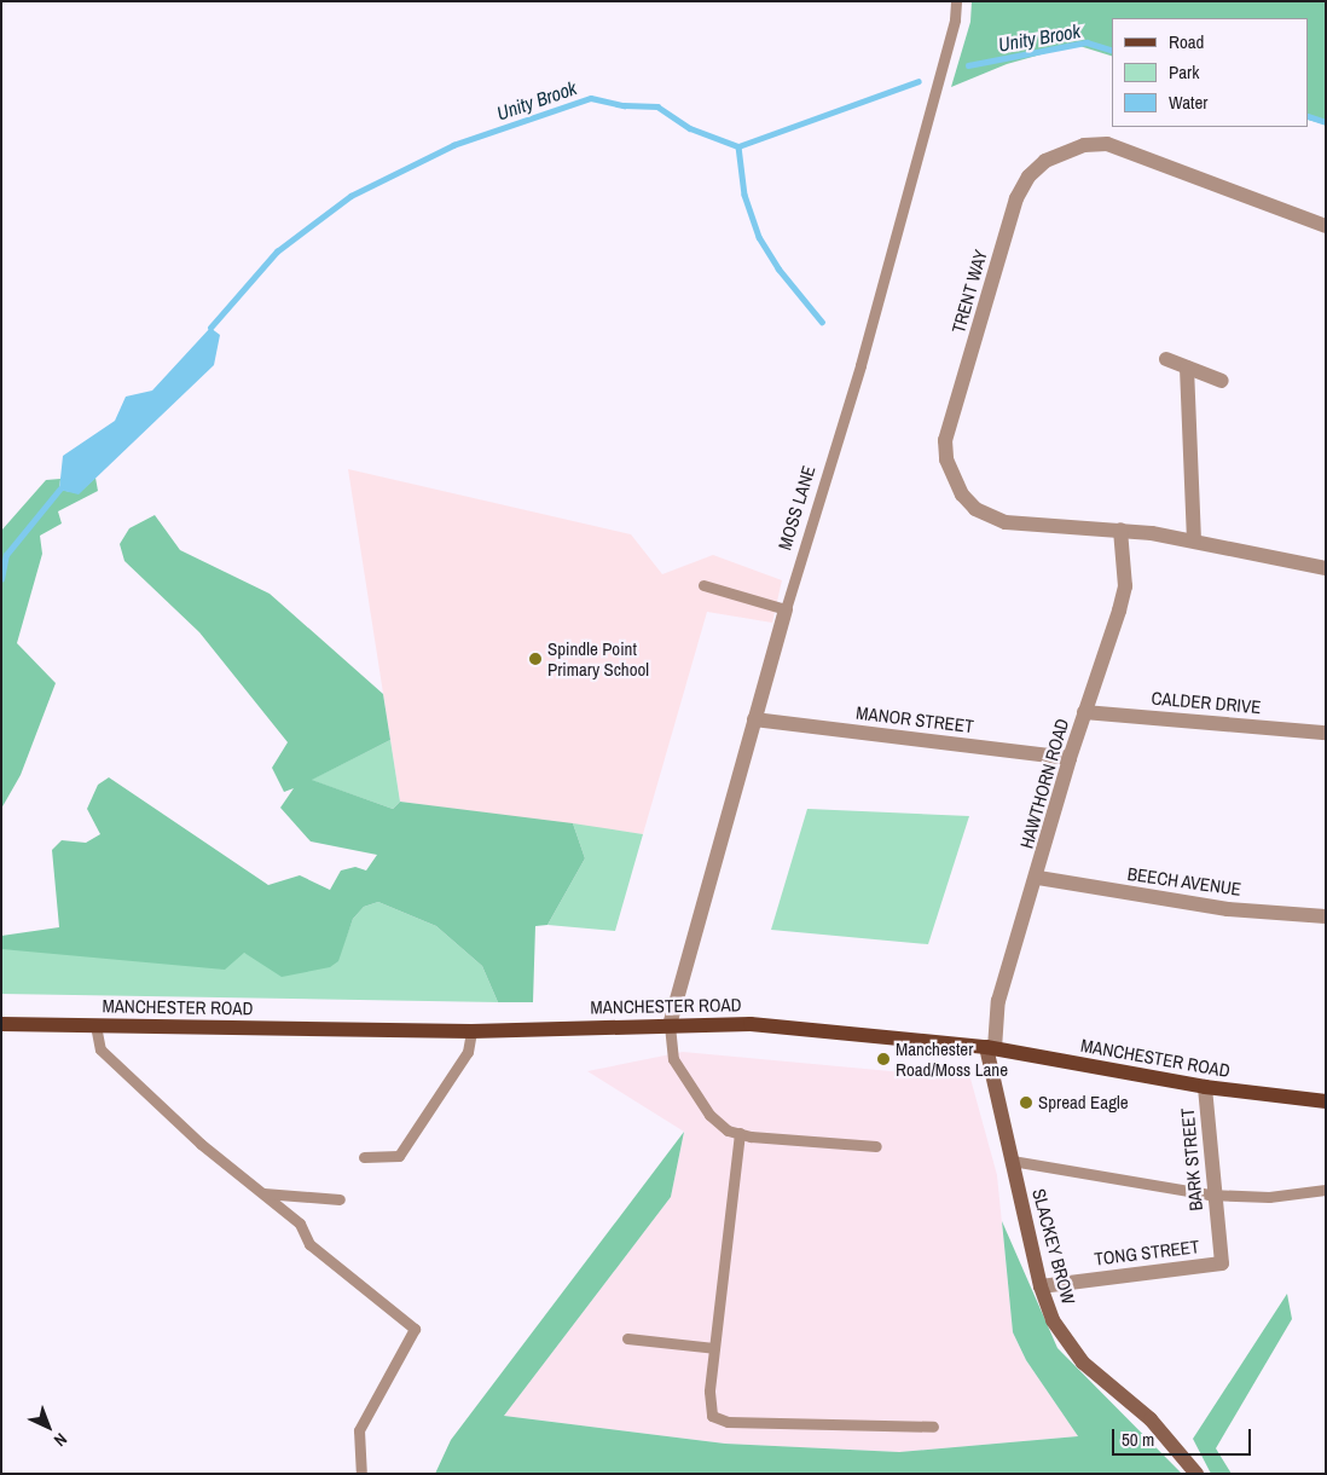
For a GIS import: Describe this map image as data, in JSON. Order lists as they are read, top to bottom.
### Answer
{
  "streets": {
    "main road": ["MANCHESTER ROAD"],
    "street": [
      "TRENT WAY",
      "MOSS LANE",
      "CALDER DRIVE",
      "MANOR STREET",
      "HAWTHORN ROAD",
      "BEECH AVENUE",
      "BARK STREET",
      "SLACKEY BROW",
      "TONG STREET"
    ]
  },
  "crossings": [
    ["TRENT WAY", "HAWTHORN ROAD"],
    ["MOSS LANE", "MANOR STREET"],
    ["MOSS LANE", "MANCHESTER ROAD"],
    ["CALDER DRIVE", "HAWTHORN ROAD"],
    ["MANOR STREET", "HAWTHORN ROAD"],
    ["HAWTHORN ROAD", "BEECH AVENUE"],
    ["HAWTHORN ROAD", "MANCHESTER ROAD"],
    ["HAWTHORN ROAD", "SLACKEY BROW"],
    ["MANCHESTER ROAD", "BARK STREET"],
    ["MANCHESTER ROAD", "SLACKEY BROW"],
    ["BARK STREET", "TONG STREET"],
    ["SLACKEY BROW", "TONG STREET"]
  ],
  "water": ["Unity Brook"],
  "places": ["Spindle Point Primary School", "Manchester Road/Moss Lane", "Spread Eagle"],
  "legend": ["Road", "Park", "Water"],
  "scale_bar": "50 m",
  "north": "bottom right"
}
